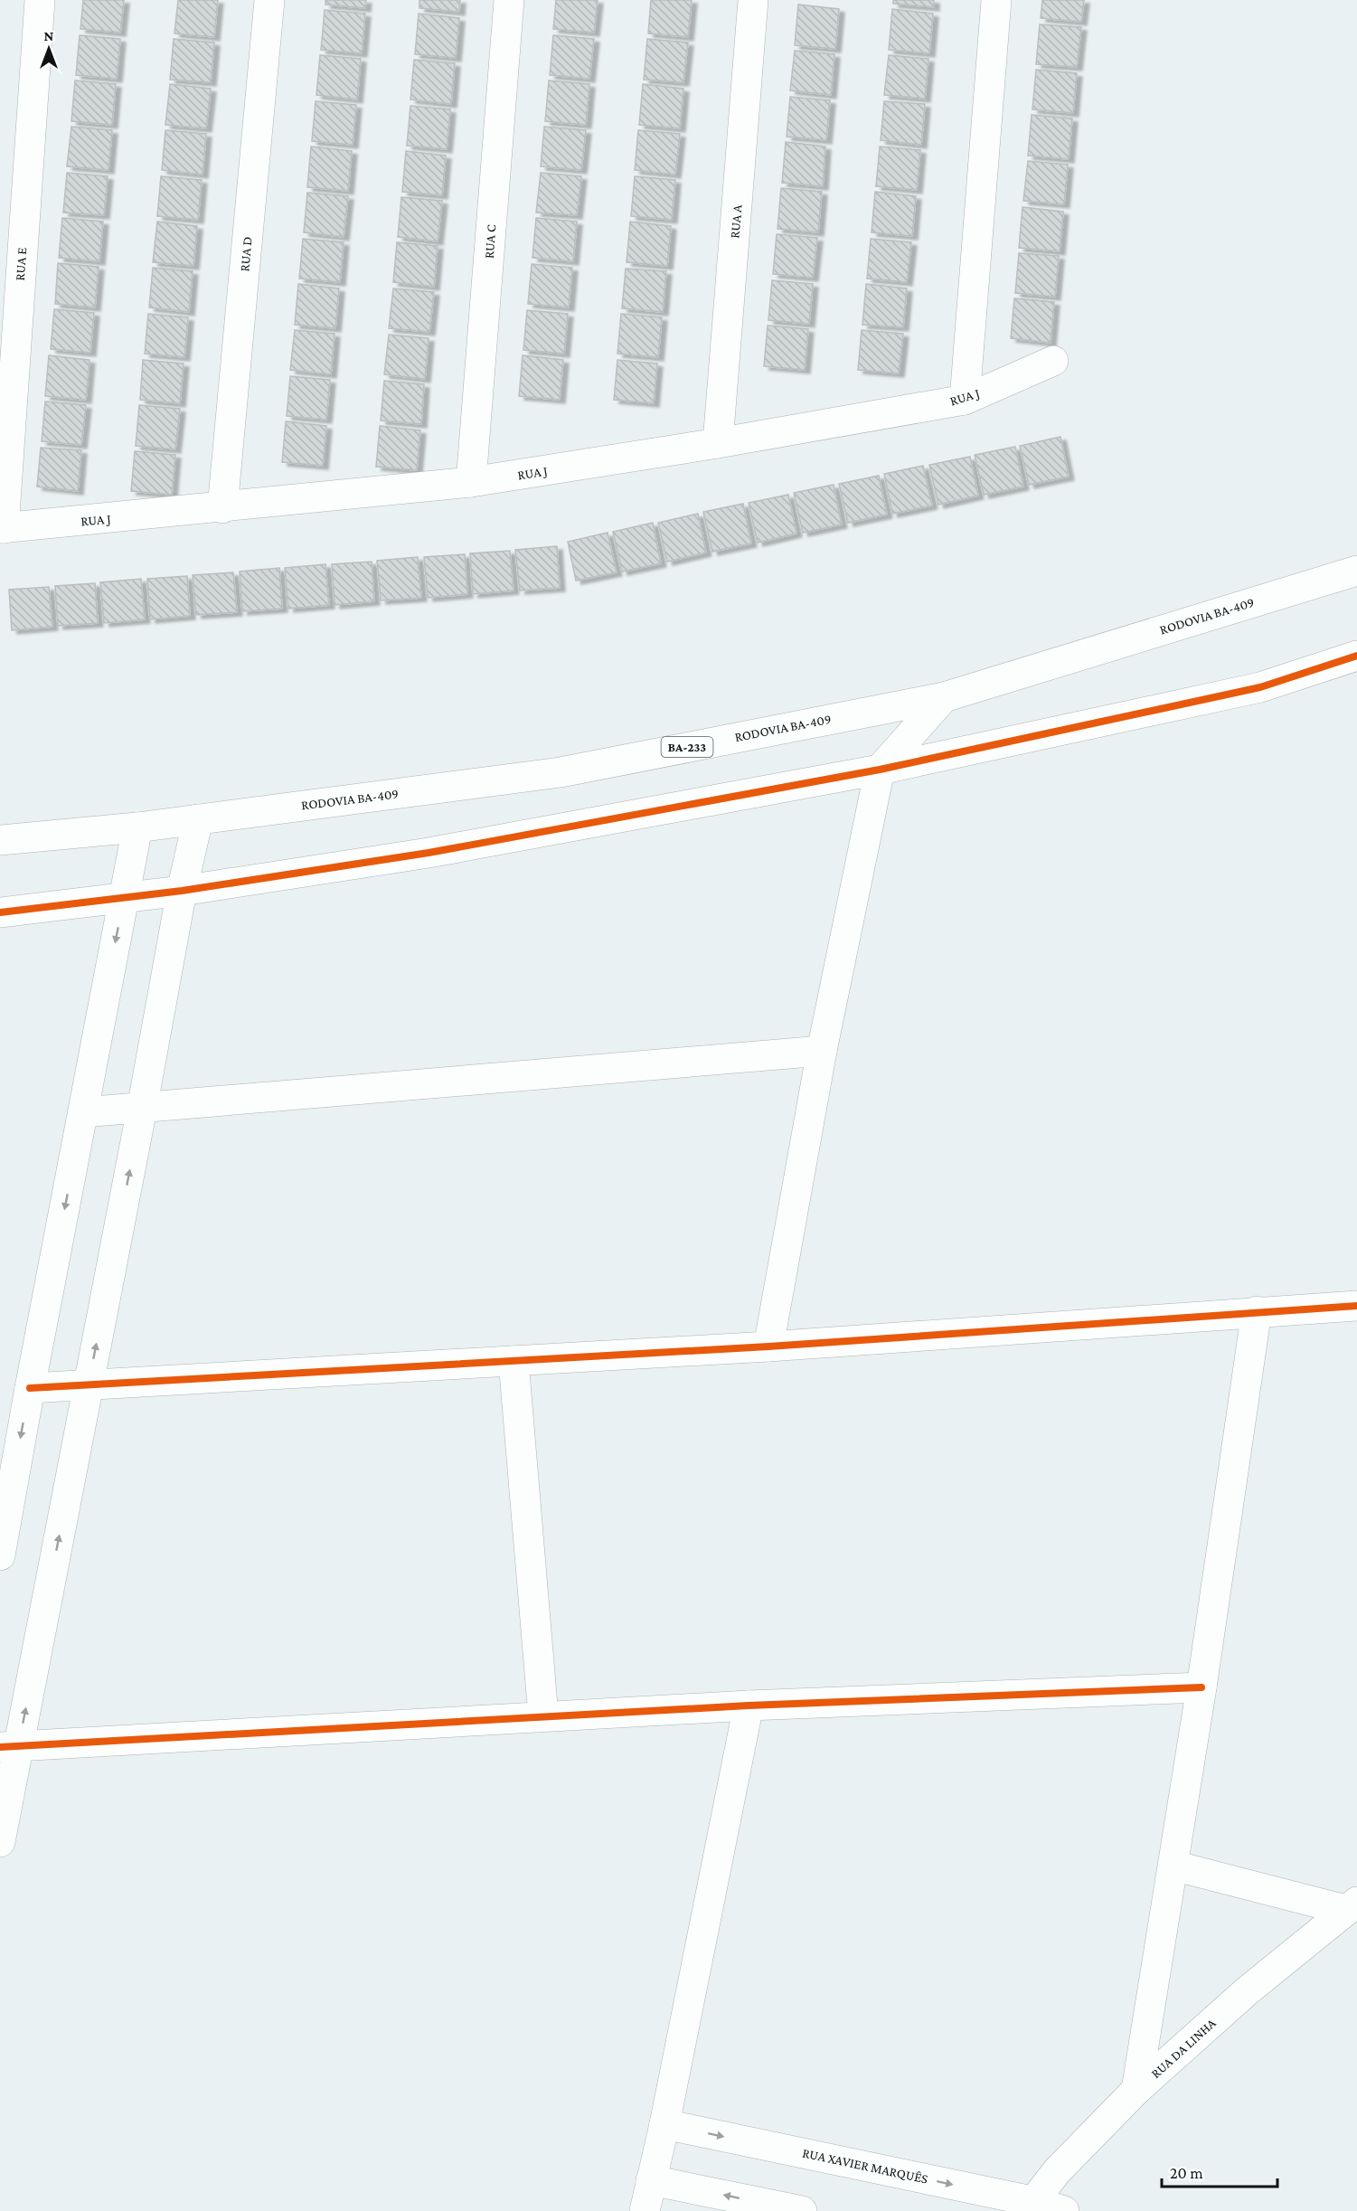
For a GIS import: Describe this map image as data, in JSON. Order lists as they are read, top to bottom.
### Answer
{
  "streets": {
    "street": [
      "RUA A",
      "RUA C",
      "RUA D",
      "RUA E",
      "RUA J",
      "RODOVIA BA-409",
      "BA-233",
      "RUA DA LINHA",
      "RUA XAVIER MARQUÊS"
    ]
  },
  "crossings": [
    ["RUA A", "RUA J"],
    ["RUA C", "RUA J"],
    ["RUA D", "RUA J"],
    ["RUA E", "RUA J"],
    ["RUA DA LINHA", "RUA XAVIER MARQUÊS"]
  ],
  "scale_bar": "20 m",
  "north": "top"
}
